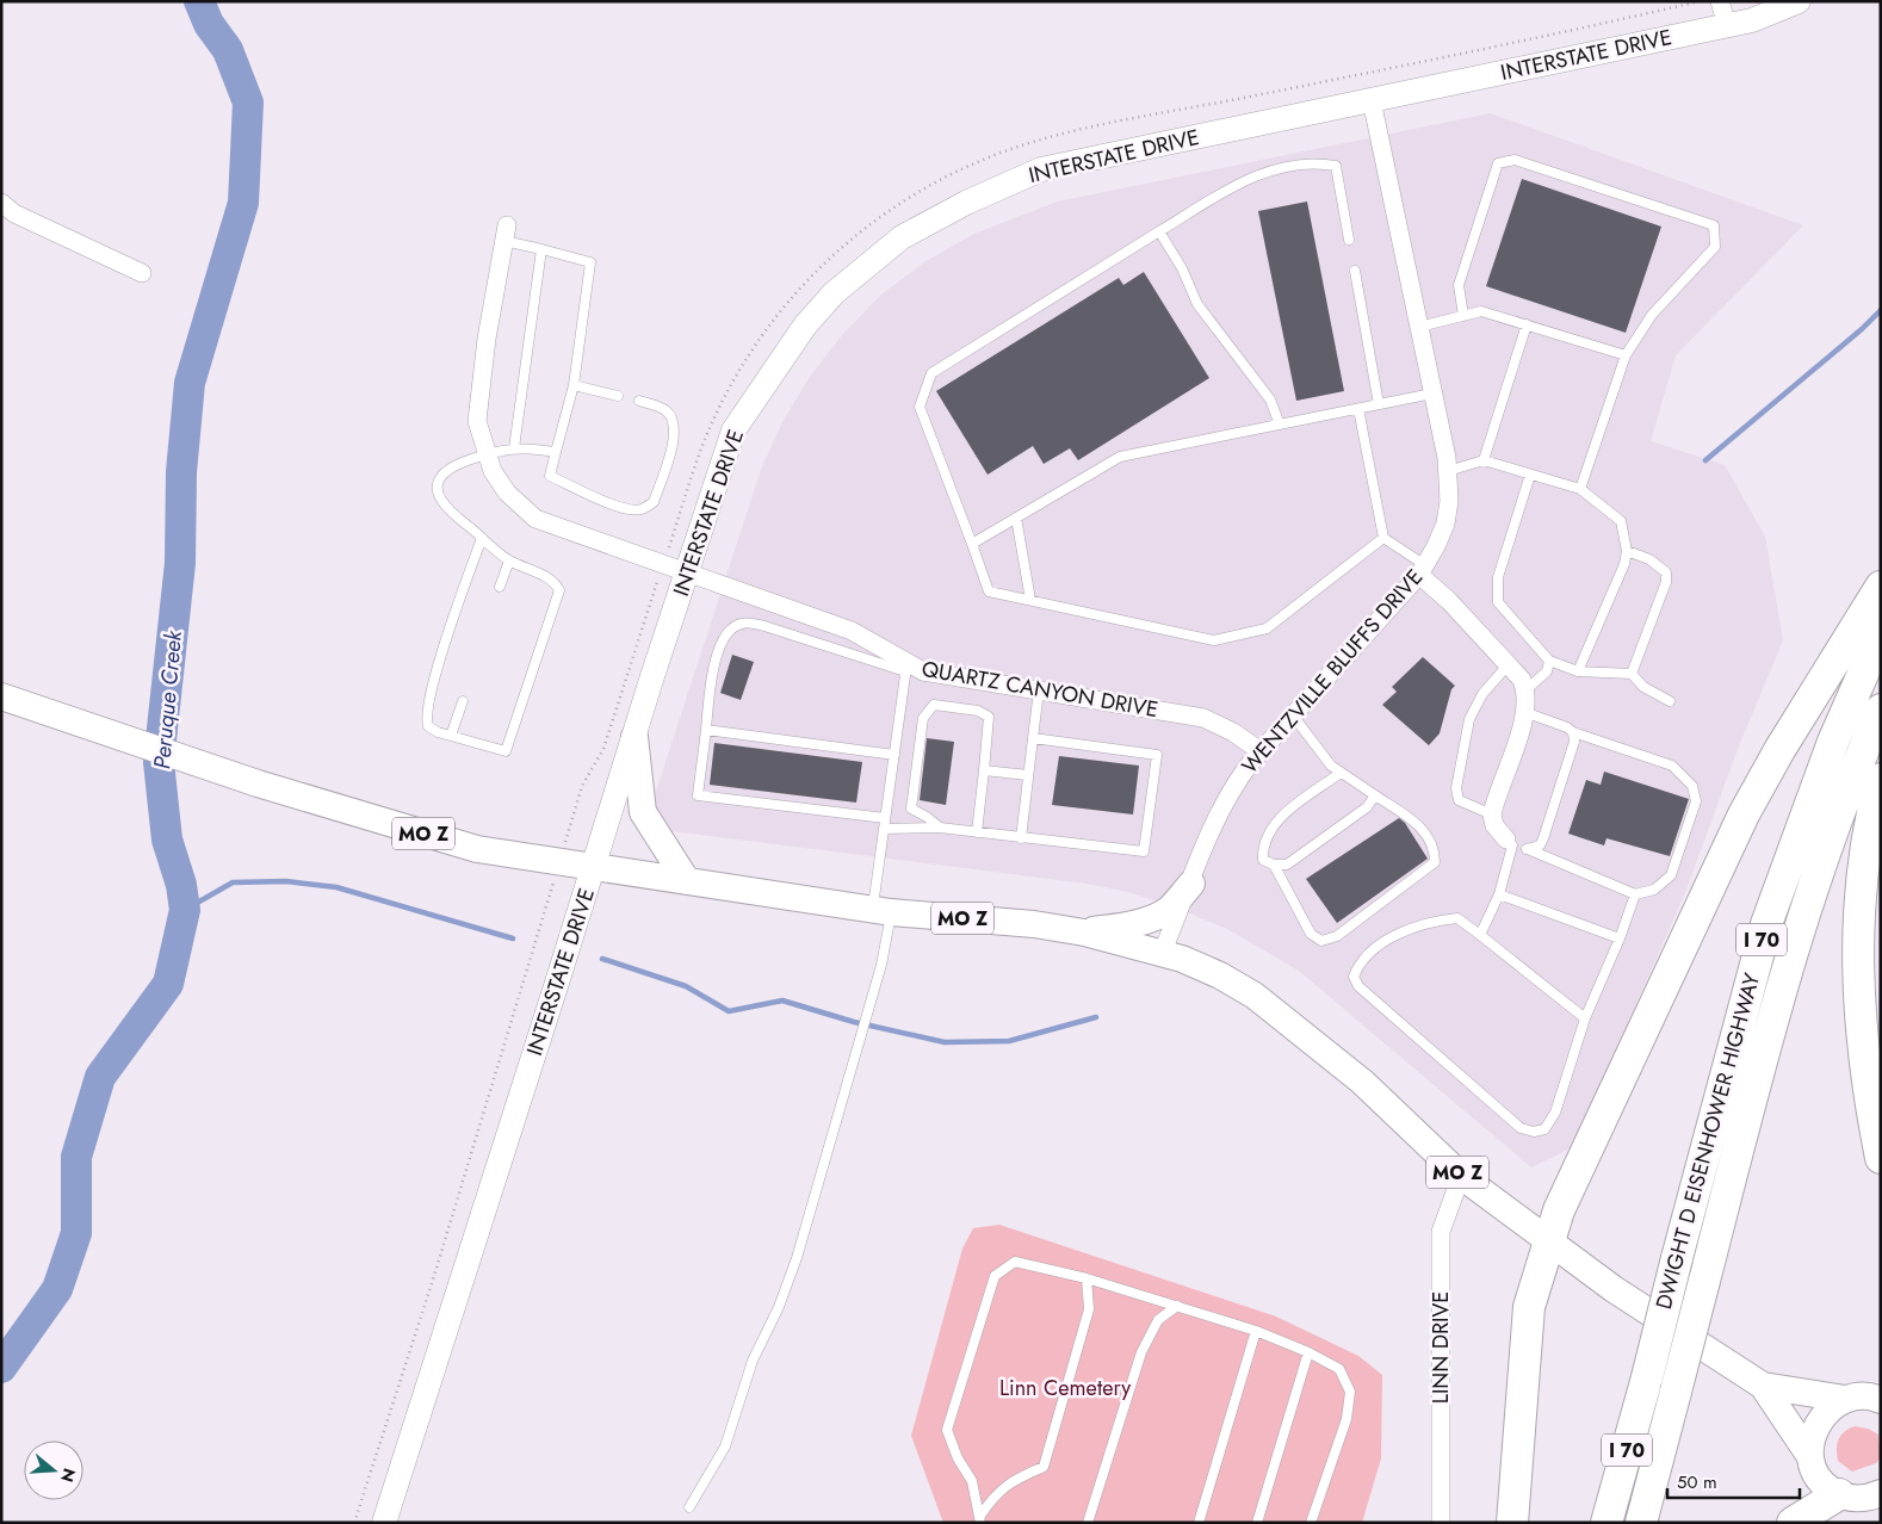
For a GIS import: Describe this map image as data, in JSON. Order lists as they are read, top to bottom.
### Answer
{
  "streets": {
    "highway": ["I 70", "DWIGHT D EISENHOWER HIGHWAY"],
    "main road": ["INTERSTATE DRIVE", "MO Z"],
    "street": ["WENTZVILLE BLUFFS DRIVE", "QUARTZ CANYON DRIVE", "LINN DRIVE"]
  },
  "crossings": [
    ["INTERSTATE DRIVE", "WENTZVILLE BLUFFS DRIVE"],
    ["INTERSTATE DRIVE", "QUARTZ CANYON DRIVE"],
    ["INTERSTATE DRIVE", "MO Z"],
    ["WENTZVILLE BLUFFS DRIVE", "QUARTZ CANYON DRIVE"],
    ["WENTZVILLE BLUFFS DRIVE", "MO Z"],
    ["MO Z", "LINN DRIVE"]
  ],
  "water": ["Peruque Creek"],
  "parks": ["Linn Cemetery"],
  "scale_bar": "50 m",
  "north": "right"
}
